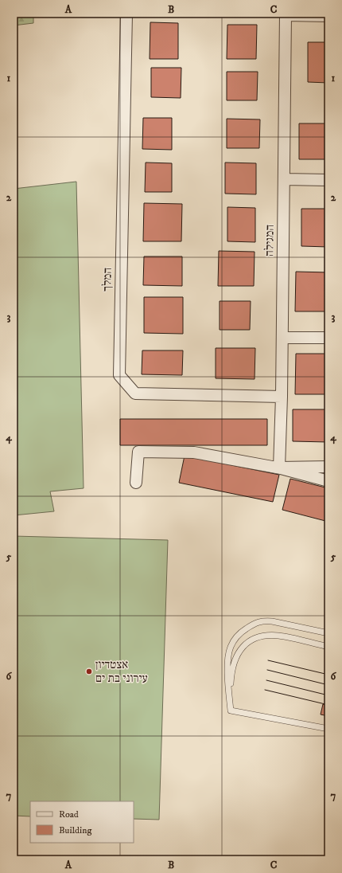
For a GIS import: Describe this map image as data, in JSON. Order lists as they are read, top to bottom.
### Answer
{
  "streets": {
    "street": ["המגילה", "המלך"]
  },
  "crossings": [
    ["המגילה", "המלך"]
  ],
  "places": ["אצטדיון עירוני בת ים"],
  "legend": ["Road", "Building"],
  "grid": {
    "columns": ["A", "B", "C"],
    "rows": [
      "1",
      "2",
      "3",
      "4",
      "5",
      "6",
      "7"
    ]
  }
}
